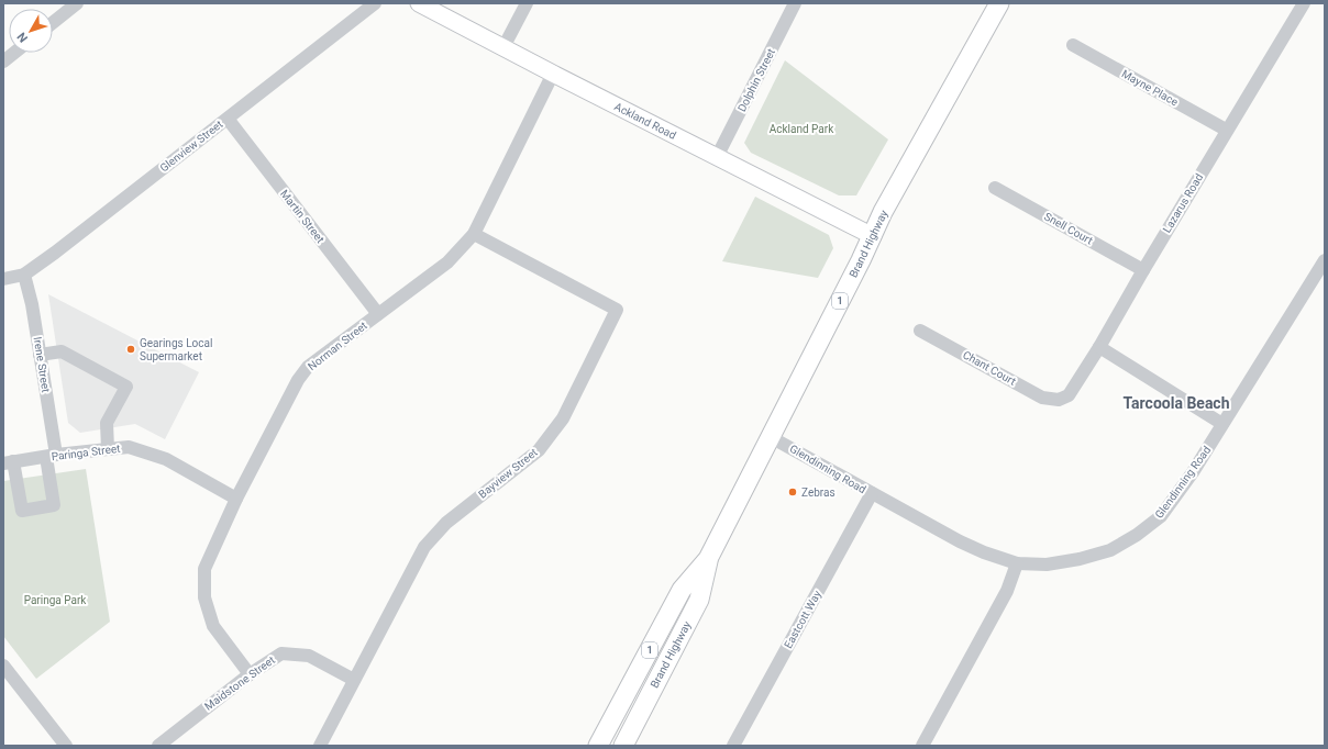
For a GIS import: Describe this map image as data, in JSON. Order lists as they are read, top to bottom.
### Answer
{
  "streets": {
    "highway": ["Brand Highway", "1"],
    "main road": ["Ackland Road"],
    "street": [
      "Dolphin Street",
      "Mayne Place",
      "Glenview Street",
      "Lazarus Road",
      "Martin Street",
      "Snell Court",
      "Norman Street",
      "Irene Street",
      "Chant Court",
      "Paringa Street",
      "Glendinning Road",
      "Bayview Street",
      "Eastcott Way",
      "Maidstone Street"
    ]
  },
  "crossings": [
    ["Dolphin Street", "Ackland Road"],
    ["Mayne Place", "Lazarus Road"],
    ["Ackland Road", "Brand Highway"],
    ["Ackland Road", "Norman Street"],
    ["Glenview Street", "Martin Street"],
    ["Glenview Street", "Irene Street"],
    ["Lazarus Road", "Snell Court"],
    ["Lazarus Road", "Chant Court"],
    ["Martin Street", "Norman Street"],
    ["Brand Highway", "Glendinning Road"],
    ["Norman Street", "Paringa Street"],
    ["Norman Street", "Bayview Street"],
    ["Norman Street", "Maidstone Street"],
    ["Irene Street", "Paringa Street"],
    ["Glendinning Road", "Eastcott Way"],
    ["Bayview Street", "Maidstone Street"]
  ],
  "districts": ["Tarcoola Beach"],
  "parks": ["Ackland Park", "Paringa Park"],
  "places": ["Gearings Local Supermarket", "Zebras"],
  "north": "bottom left"
}
